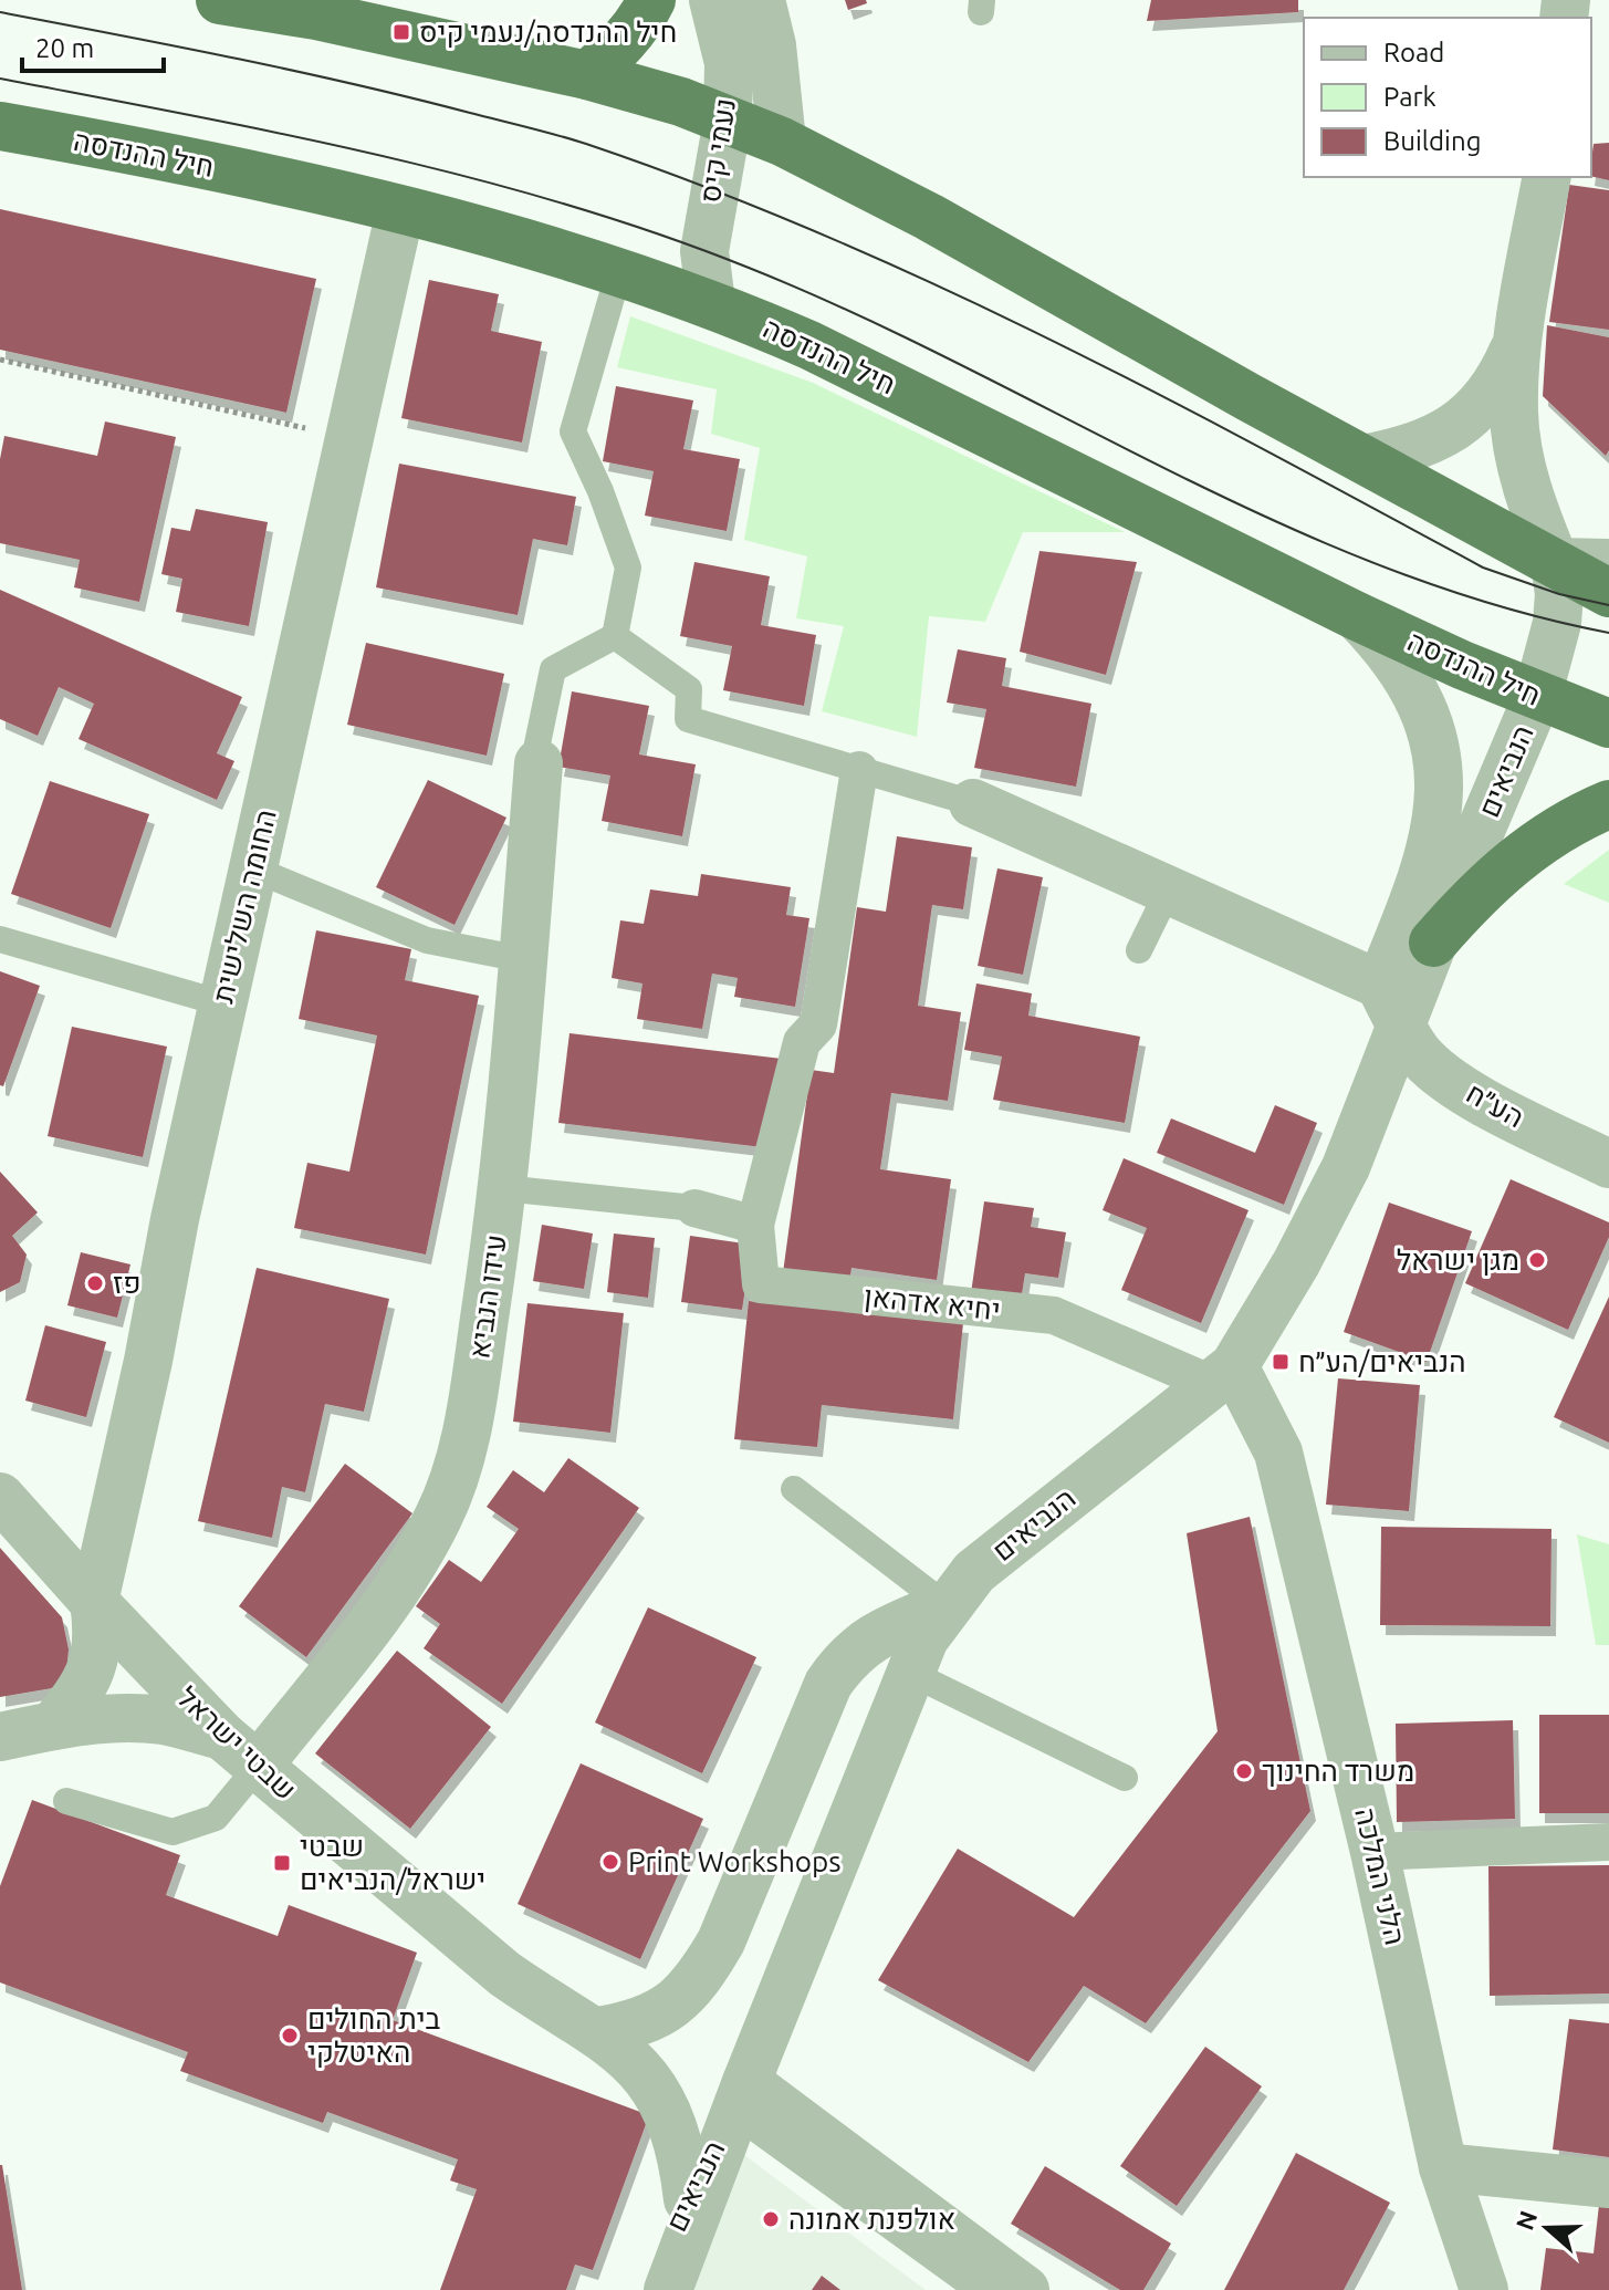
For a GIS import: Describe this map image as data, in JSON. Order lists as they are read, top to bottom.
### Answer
{
  "streets": {
    "highway": ["חיל ההנדסה"],
    "street": [
      "נעמי קיס",
      "הנביאים",
      "החומה השלישית",
      "הע״ח",
      "עידו הנביא",
      "יחיא אדהאן",
      "שבטי ישראל",
      "הלני המלכה"
    ]
  },
  "crossings": [
    ["נעמי קיס", "חיל ההנדסה"],
    ["חיל ההנדסה", "הנביאים"],
    ["חיל ההנדסה", "החומה השלישית"],
    ["הנביאים", "הע״ח"],
    ["הנביאים", "יחיא אדהאן"],
    ["הנביאים", "שבטי ישראל"],
    ["הנביאים", "הלני המלכה"],
    ["החומה השלישית", "שבטי ישראל"],
    ["עידו הנביא", "שבטי ישראל"],
    ["יחיא אדהאן", "הלני המלכה"]
  ],
  "places": {
    "transit": ["חיל ההנדסה/נעמי קיס", "הנביאים/הע״ח", "שבטי ישראל/הנביאים"],
    "other": [
      "מגן ישראל",
      "פז",
      "משרד החינוך",
      "Print Workshops",
      "בית החולים האיטלקי",
      "אולפנת אמונה"
    ]
  },
  "legend": ["Road", "Park", "Building"],
  "scale_bar": "20 m",
  "north": "left"
}
